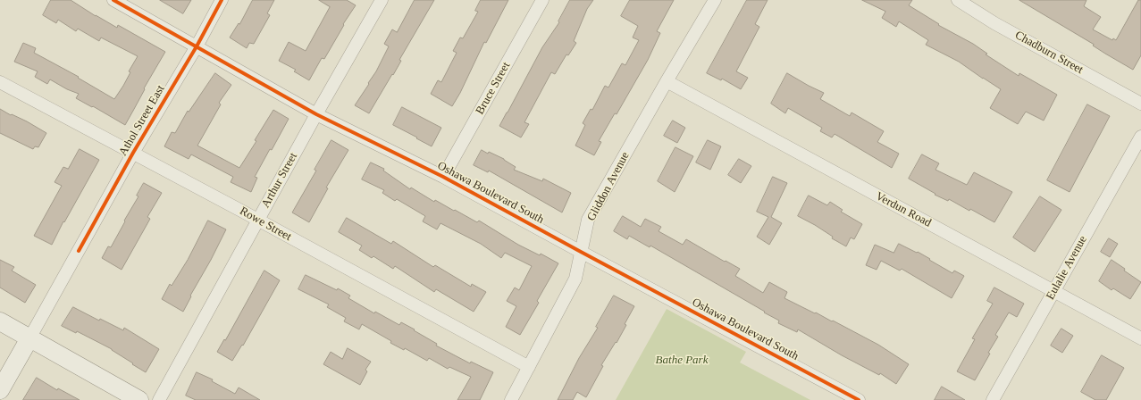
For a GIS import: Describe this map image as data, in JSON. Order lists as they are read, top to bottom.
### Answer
{
  "streets": {
    "main road": ["Athol Street East"],
    "street": [
      "Chadburn Street",
      "Bruce Street",
      "Arthur Street",
      "Gliddon Avenue",
      "Oshawa Boulevard South",
      "Verdun Road",
      "Rowe Street",
      "Eulalie Avenue"
    ]
  },
  "crossings": [
    ["Bruce Street", "Oshawa Boulevard South"],
    ["Athol Street East", "Oshawa Boulevard South"],
    ["Athol Street East", "Rowe Street"],
    ["Arthur Street", "Oshawa Boulevard South"],
    ["Arthur Street", "Rowe Street"],
    ["Gliddon Avenue", "Oshawa Boulevard South"],
    ["Gliddon Avenue", "Verdun Road"],
    ["Gliddon Avenue", "Rowe Street"],
    ["Verdun Road", "Eulalie Avenue"]
  ],
  "parks": ["Bathe Park"]
}
